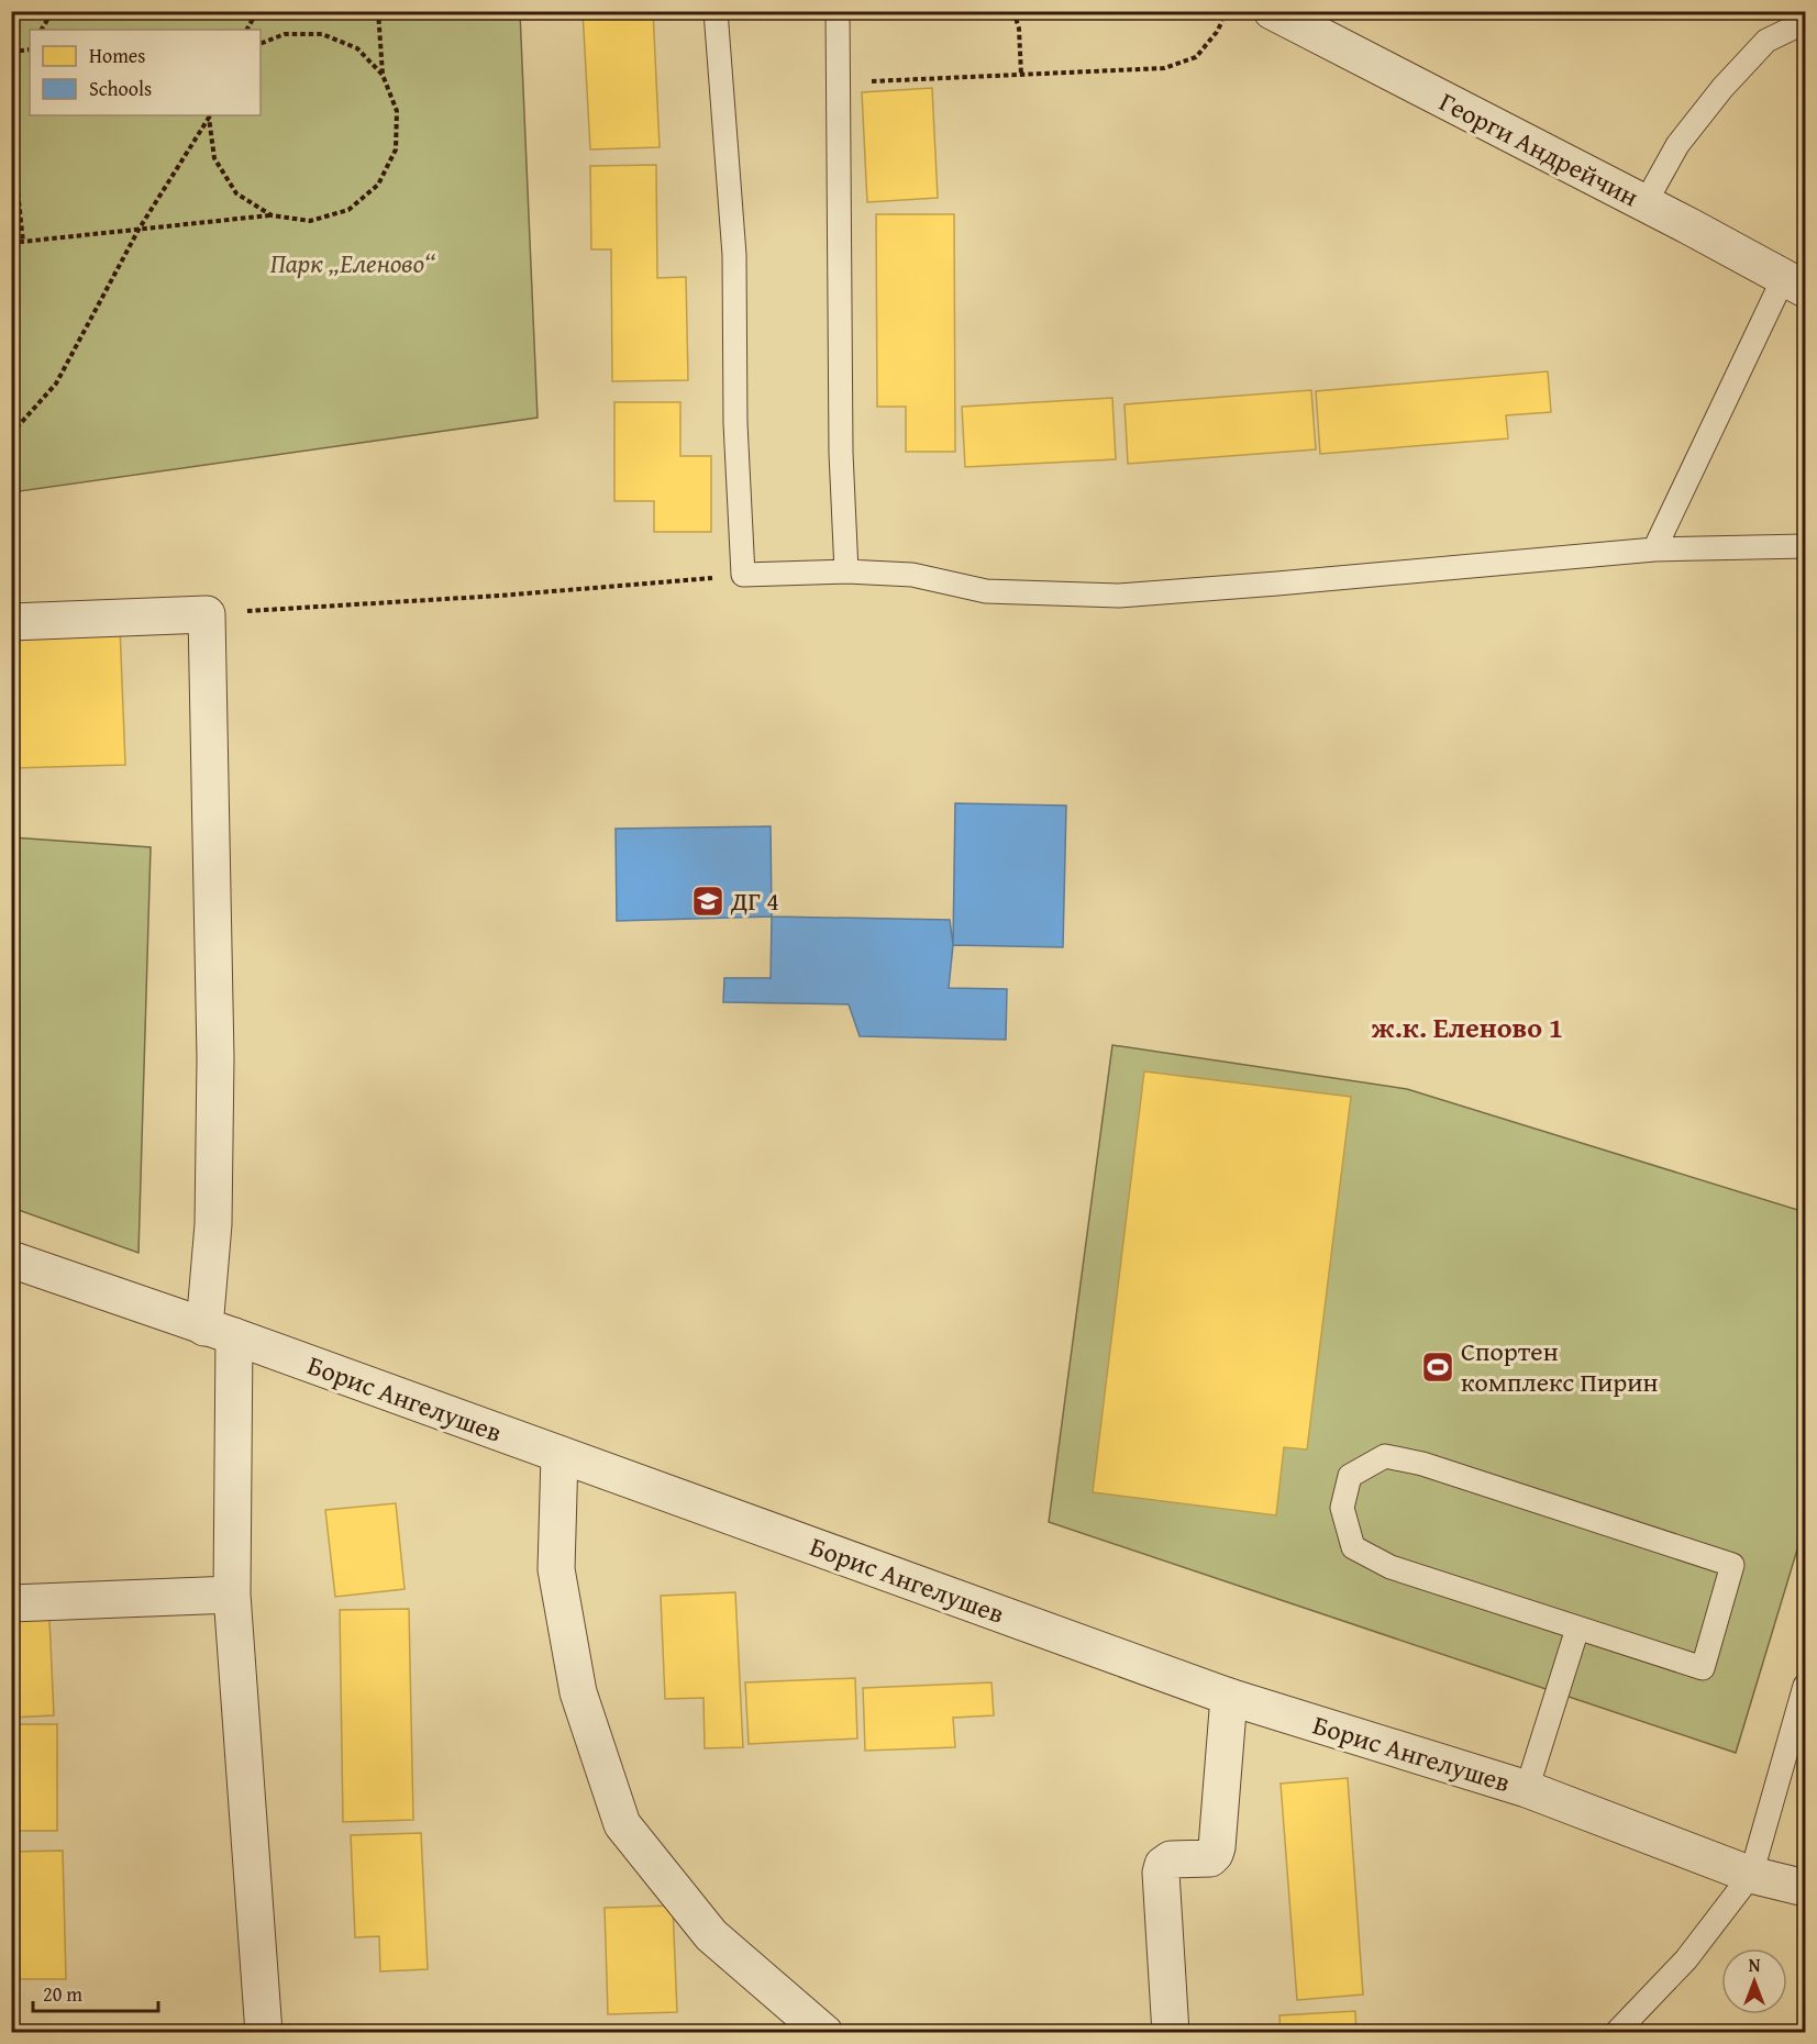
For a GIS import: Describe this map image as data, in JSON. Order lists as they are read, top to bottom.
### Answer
{
  "streets": {
    "street": ["Георги Андрейчин", "Борис Ангелушев"]
  },
  "districts": ["ж.к. Еленово 1"],
  "parks": ["Парк „Еленово“"],
  "places": {
    "school or university": ["ДГ 4"],
    "sports": ["Спортен комплекс Пирин"]
  },
  "legend": ["Homes", "Schools"],
  "scale_bar": "20 m",
  "north": "top"
}
